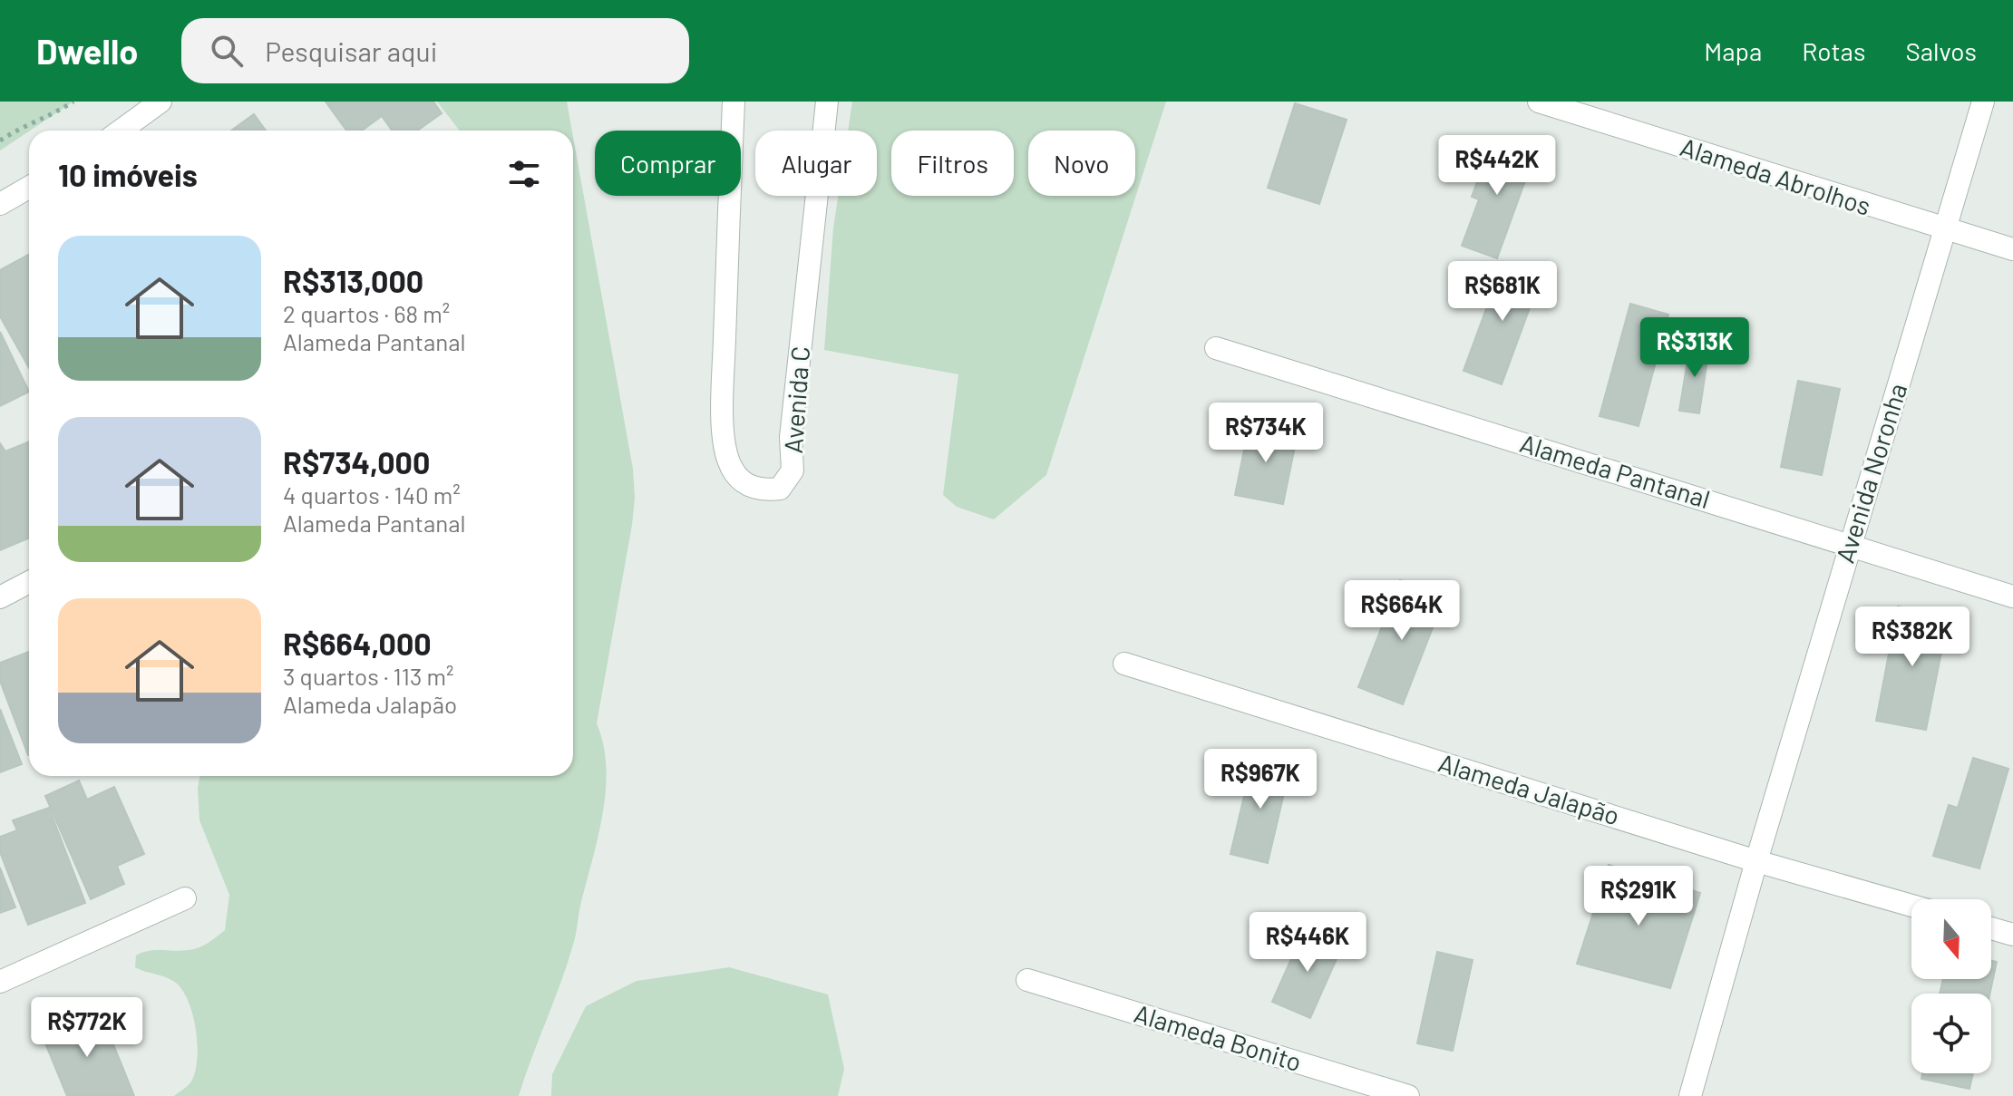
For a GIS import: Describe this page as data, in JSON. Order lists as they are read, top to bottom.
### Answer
{
  "streets": {
    "street": [
      "Alameda Abrolhos",
      "Avenida C",
      "Alameda Pantanal",
      "Avenida Noronha",
      "Alameda Jalapão",
      "Alameda Bonito"
    ]
  },
  "crossings": [
    ["Alameda Abrolhos", "Avenida Noronha"],
    ["Alameda Pantanal", "Avenida Noronha"],
    ["Avenida Noronha", "Alameda Jalapão"]
  ],
  "north": "bottom",
  "page": {
    "header": "Dwello",
    "search": "Pesquisar aqui",
    "nav": ["Mapa", "Rotas", "Salvos"],
    "chip": [
      "Comprar",
      "Alugar",
      "Filtros",
      "Novo"
    ],
    "heading": "10 imóveis",
    "price": [
      "R$442K",
      "R$681K",
      "R$313K",
      "R$734K",
      "R$664K",
      "R$382K",
      "R$967K",
      "R$291K",
      "R$446K",
      "R$772K"
    ],
    "list": [
      {
        "name": "R$313,000",
        "note": "2 quartos · 68 m² · Alameda Pantanal"
      },
      {
        "name": "R$734,000",
        "note": "4 quartos · 140 m² · Alameda Pantanal"
      },
      {
        "name": "R$664,000",
        "note": "3 quartos · 113 m² · Alameda Jalapão"
      }
    ]
  }
}
